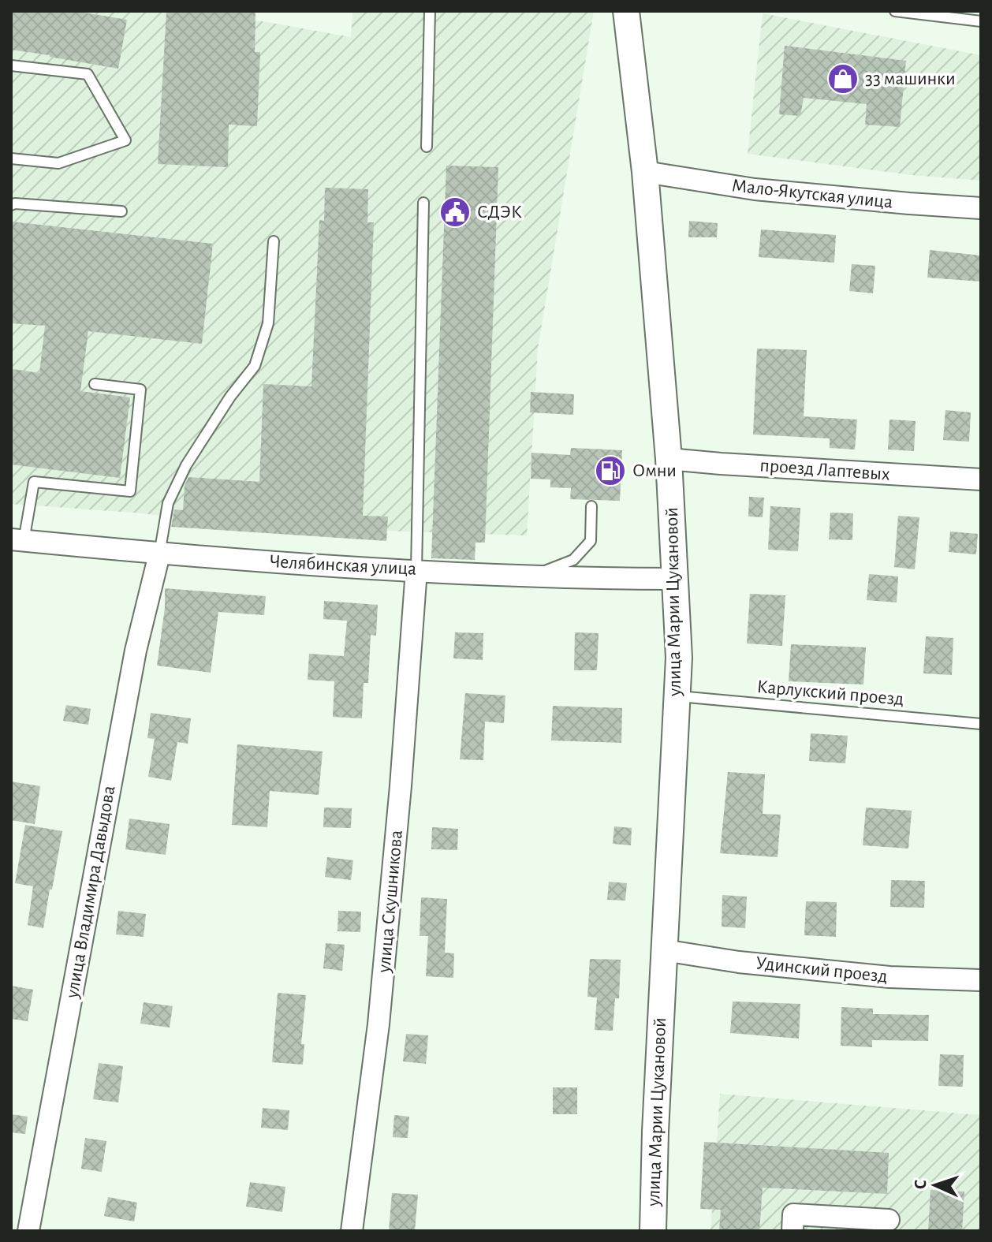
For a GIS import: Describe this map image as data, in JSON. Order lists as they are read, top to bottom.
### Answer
{
  "streets": {
    "street": [
      "Мало-Якутская улица",
      "проезд Лаптевых",
      "Челябинская улица",
      "улица Марии Цукановой",
      "улица Владимира Давыдова",
      "улица Скушникова",
      "Удинский проезд"
    ],
    "lane": ["Карлукский проезд"]
  },
  "crossings": [
    ["Мало-Якутская улица", "улица Марии Цукановой"],
    ["проезд Лаптевых", "улица Марии Цукановой"],
    ["Челябинская улица", "улица Марии Цукановой"],
    ["Челябинская улица", "улица Владимира Давыдова"],
    ["Челябинская улица", "улица Скушникова"],
    ["улица Марии Цукановой", "Карлукский проезд"],
    ["улица Марии Цукановой", "Удинский проезд"]
  ],
  "places": {
    "shop": ["33 машинки"],
    "public building": ["СДЭК"],
    "fuel station": ["Омни"]
  },
  "north": "left"
}
